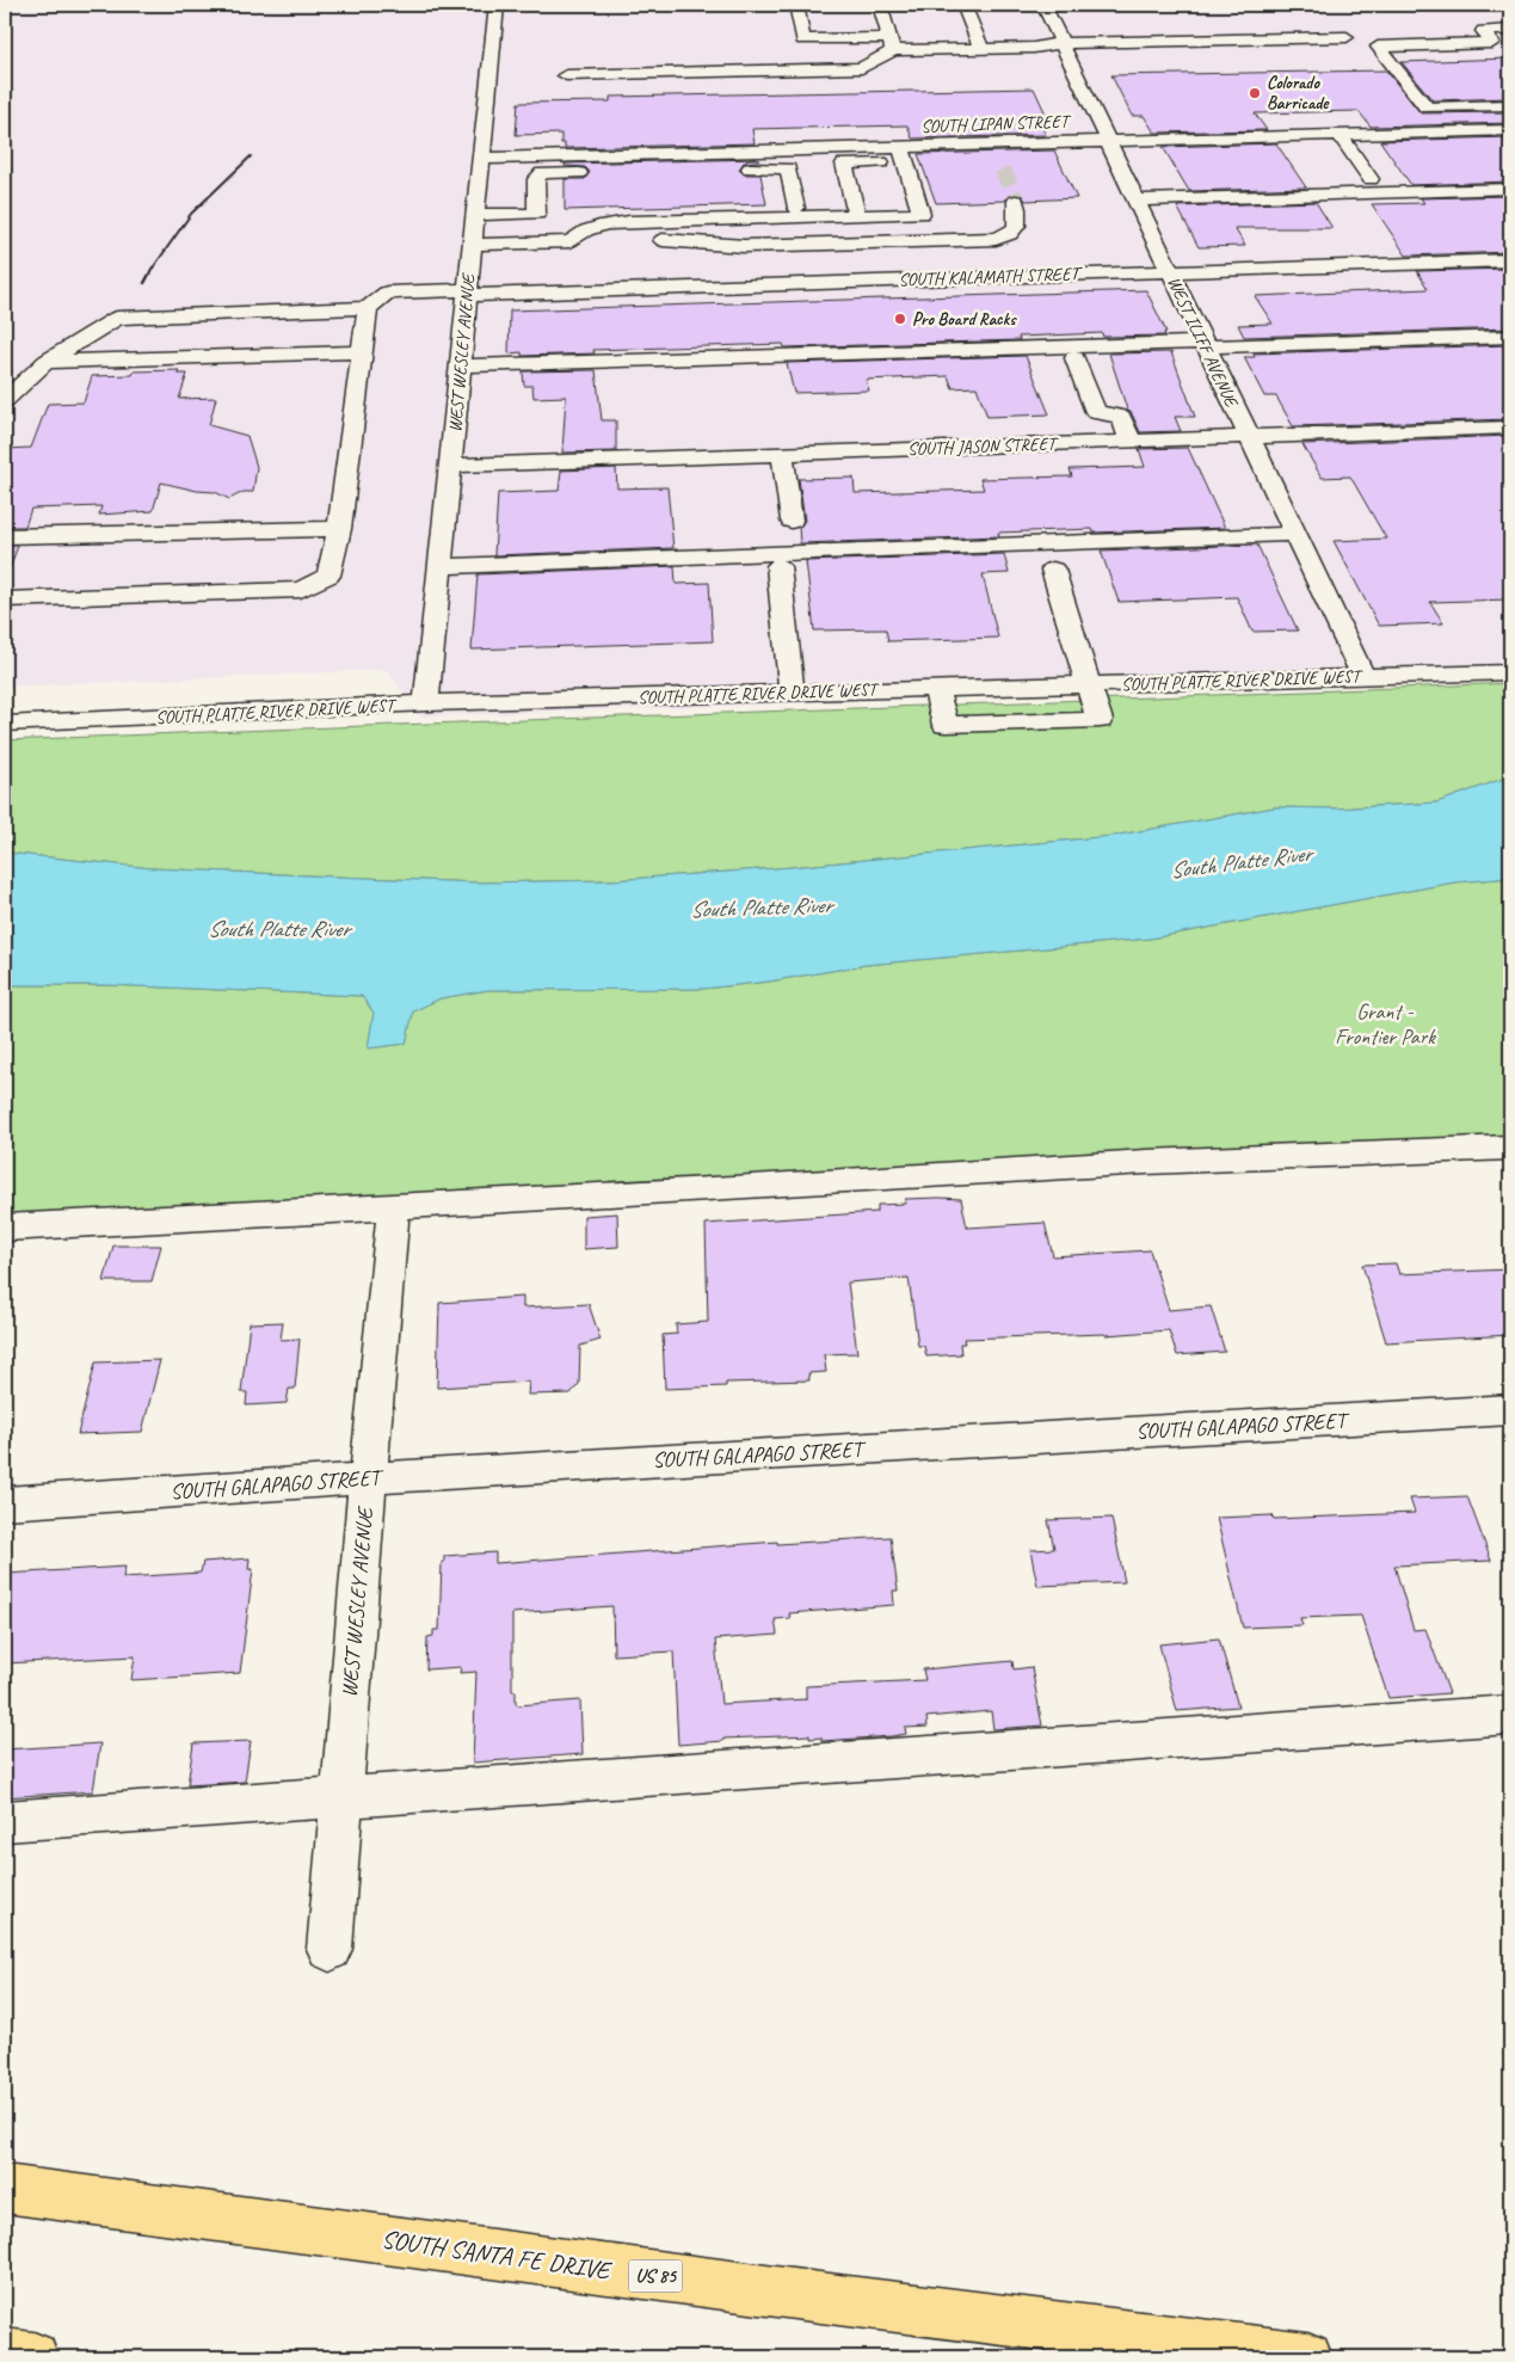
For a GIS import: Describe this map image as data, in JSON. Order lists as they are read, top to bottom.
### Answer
{
  "streets": {
    "highway": ["SOUTH SANTA FE DRIVE", "US 85"],
    "street": [
      "SOUTH LIPAN STREET",
      "SOUTH KALAMATH STREET",
      "WEST ILIFF AVENUE",
      "WEST WESLEY AVENUE",
      "SOUTH JASON STREET",
      "SOUTH PLATTE RIVER DRIVE WEST",
      "SOUTH GALAPAGO STREET"
    ]
  },
  "crossings": [
    ["SOUTH LIPAN STREET", "WEST ILIFF AVENUE"],
    ["SOUTH LIPAN STREET", "WEST WESLEY AVENUE"],
    ["SOUTH KALAMATH STREET", "WEST ILIFF AVENUE"],
    ["SOUTH KALAMATH STREET", "WEST WESLEY AVENUE"],
    ["WEST ILIFF AVENUE", "SOUTH JASON STREET"],
    ["WEST ILIFF AVENUE", "SOUTH PLATTE RIVER DRIVE WEST"],
    ["WEST WESLEY AVENUE", "SOUTH JASON STREET"],
    ["WEST WESLEY AVENUE", "SOUTH PLATTE RIVER DRIVE WEST"],
    ["WEST WESLEY AVENUE", "SOUTH GALAPAGO STREET"]
  ],
  "water": ["South Platte River"],
  "parks": ["Grant - Frontier Park"],
  "places": ["Colorado Barricade", "Pro Board Racks"]
}
